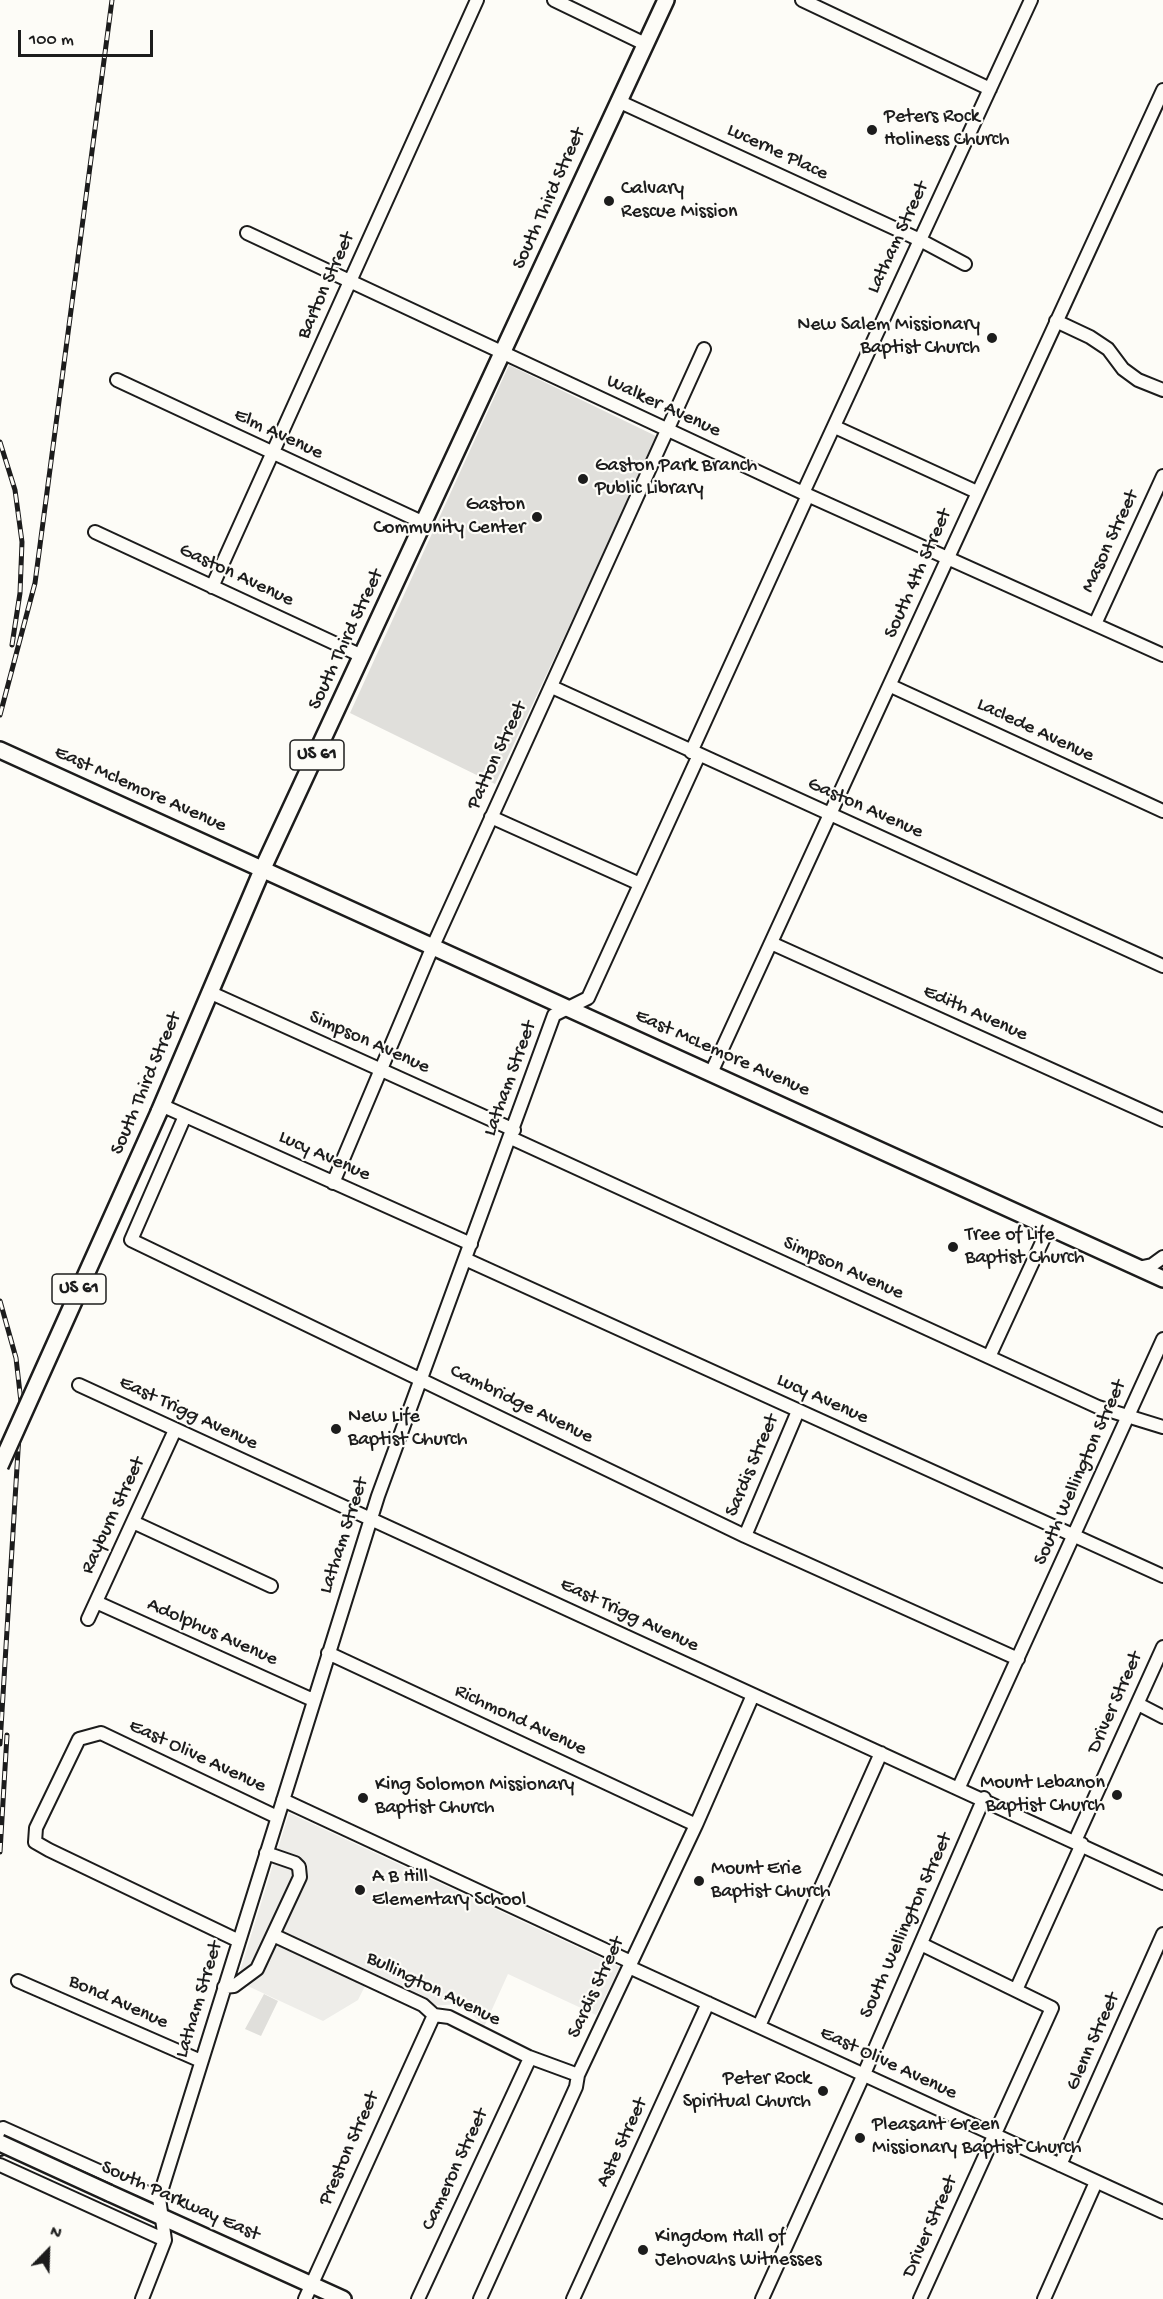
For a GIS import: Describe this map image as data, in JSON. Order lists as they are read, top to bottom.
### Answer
{
  "streets": {
    "main road": [
      "South Third Street",
      "US 61",
      "East Mclemore Avenue",
      "East McLemore Avenue",
      "South Parkway East"
    ],
    "street": [
      "Lucerne Place",
      "Latham Street",
      "Barton Street",
      "Walker Avenue",
      "Elm Avenue",
      "Mason Street",
      "South 4th Street",
      "Gaston Avenue",
      "Laclede Avenue",
      "Patton Street",
      "Edith Avenue",
      "Simpson Avenue",
      "Lucy Avenue",
      "Cambridge Avenue",
      "East Trigg Avenue",
      "Sardis Street",
      "South Wellington Street",
      "Rayburn Street",
      "Adolphus Avenue",
      "Driver Street",
      "Richmond Avenue",
      "East Olive Avenue",
      "Bullington Avenue",
      "Bond Avenue",
      "Glenn Street",
      "Aste Street",
      "Preston Street",
      "Cameron Street"
    ]
  },
  "crossings": [
    ["Lucerne Place", "South Third Street"],
    ["Lucerne Place", "Latham Street"],
    ["South Third Street", "Walker Avenue"],
    ["South Third Street", "Elm Avenue"],
    ["South Third Street", "Gaston Avenue"],
    ["South Third Street", "East Mclemore Avenue"],
    ["South Third Street", "Simpson Avenue"],
    ["South Third Street", "East McLemore Avenue"],
    ["South Third Street", "Lucy Avenue"],
    ["Latham Street", "Walker Avenue"],
    ["Latham Street", "Gaston Avenue"],
    ["Latham Street", "Simpson Avenue"],
    ["Latham Street", "East McLemore Avenue"],
    ["Latham Street", "Lucy Avenue"],
    ["Latham Street", "Cambridge Avenue"],
    ["Latham Street", "East Trigg Avenue"],
    ["Latham Street", "Adolphus Avenue"],
    ["Latham Street", "Richmond Avenue"],
    ["Latham Street", "East Olive Avenue"],
    ["Latham Street", "Bond Avenue"],
    ["Latham Street", "South Parkway East"],
    ["Barton Street", "Walker Avenue"],
    ["Barton Street", "Elm Avenue"],
    ["Barton Street", "Gaston Avenue"],
    ["Walker Avenue", "Mason Street"],
    ["Walker Avenue", "South 4th Street"],
    ["Walker Avenue", "Patton Street"],
    ["South 4th Street", "Gaston Avenue"],
    ["South 4th Street", "Laclede Avenue"],
    ["South 4th Street", "Edith Avenue"],
    ["South 4th Street", "East McLemore Avenue"],
    ["Gaston Avenue", "Patton Street"],
    ["Patton Street", "Simpson Avenue"],
    ["Patton Street", "East McLemore Avenue"],
    ["Patton Street", "Lucy Avenue"],
    ["East Mclemore Avenue", "East McLemore Avenue"],
    ["Simpson Avenue", "South Wellington Street"],
    ["Lucy Avenue", "Cambridge Avenue"],
    ["Lucy Avenue", "Sardis Street"],
    ["Lucy Avenue", "South Wellington Street"],
    ["Cambridge Avenue", "Sardis Street"],
    ["Cambridge Avenue", "South Wellington Street"],
    ["East Trigg Avenue", "Sardis Street"],
    ["East Trigg Avenue", "South Wellington Street"],
    ["East Trigg Avenue", "Rayburn Street"],
    ["East Trigg Avenue", "Driver Street"],
    ["Sardis Street", "Richmond Avenue"],
    ["Sardis Street", "East Olive Avenue"],
    ["Sardis Street", "Bullington Avenue"],
    ["South Wellington Street", "East Olive Avenue"],
    ["Rayburn Street", "Adolphus Avenue"],
    ["Driver Street", "East Olive Avenue"],
    ["East Olive Avenue", "Glenn Street"],
    ["East Olive Avenue", "Aste Street"],
    ["Bullington Avenue", "Preston Street"],
    ["Bullington Avenue", "Cameron Street"],
    ["Preston Street", "South Parkway East"]
  ],
  "places": [
    "Peters Rock Holiness Church",
    "Calvary Rescue Mission",
    "New Salem Missionary Baptist Church",
    "Gaston Park Branch Public Library",
    "Gaston Community Center",
    "Tree of Life Baptist Church",
    "New Life Baptist Church",
    "Mount Lebanon Baptist Church",
    "King Solomon Missionary Baptist Church",
    "Mount Erie Baptist Church",
    "A B Hill Elementary School",
    "Peter Rock Spiritual Church",
    "Pleasant Green Missionary Baptist Church",
    "Kingdom Hall of Jehovahs Witnesses"
  ],
  "scale_bar": "100 m",
  "north": "top right"
}
